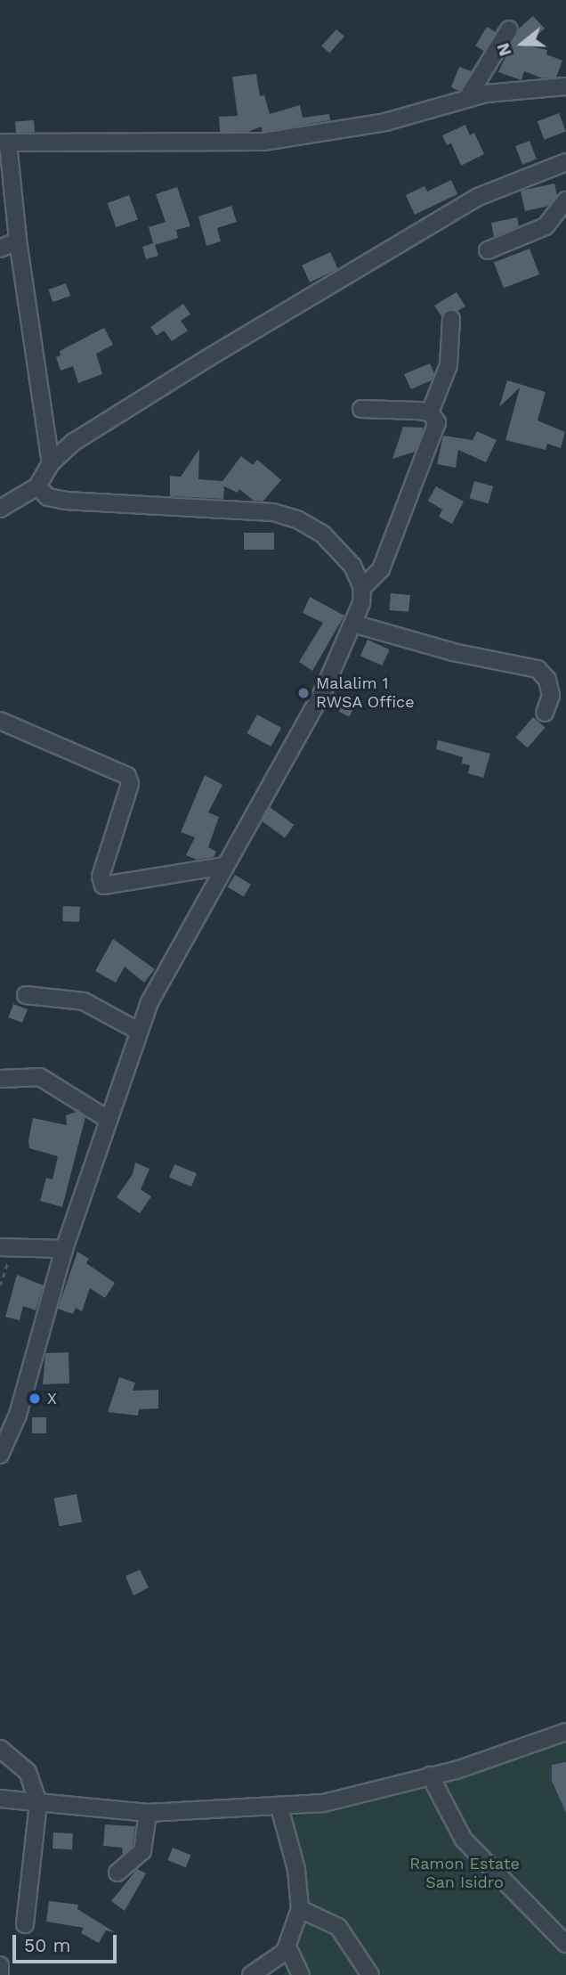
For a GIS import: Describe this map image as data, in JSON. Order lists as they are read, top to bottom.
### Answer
{
  "parks": ["Ramon Estate San Isidro"],
  "places": ["Malalim 1 RWSA Office", "X"],
  "scale_bar": "50 m",
  "north": "left"
}
